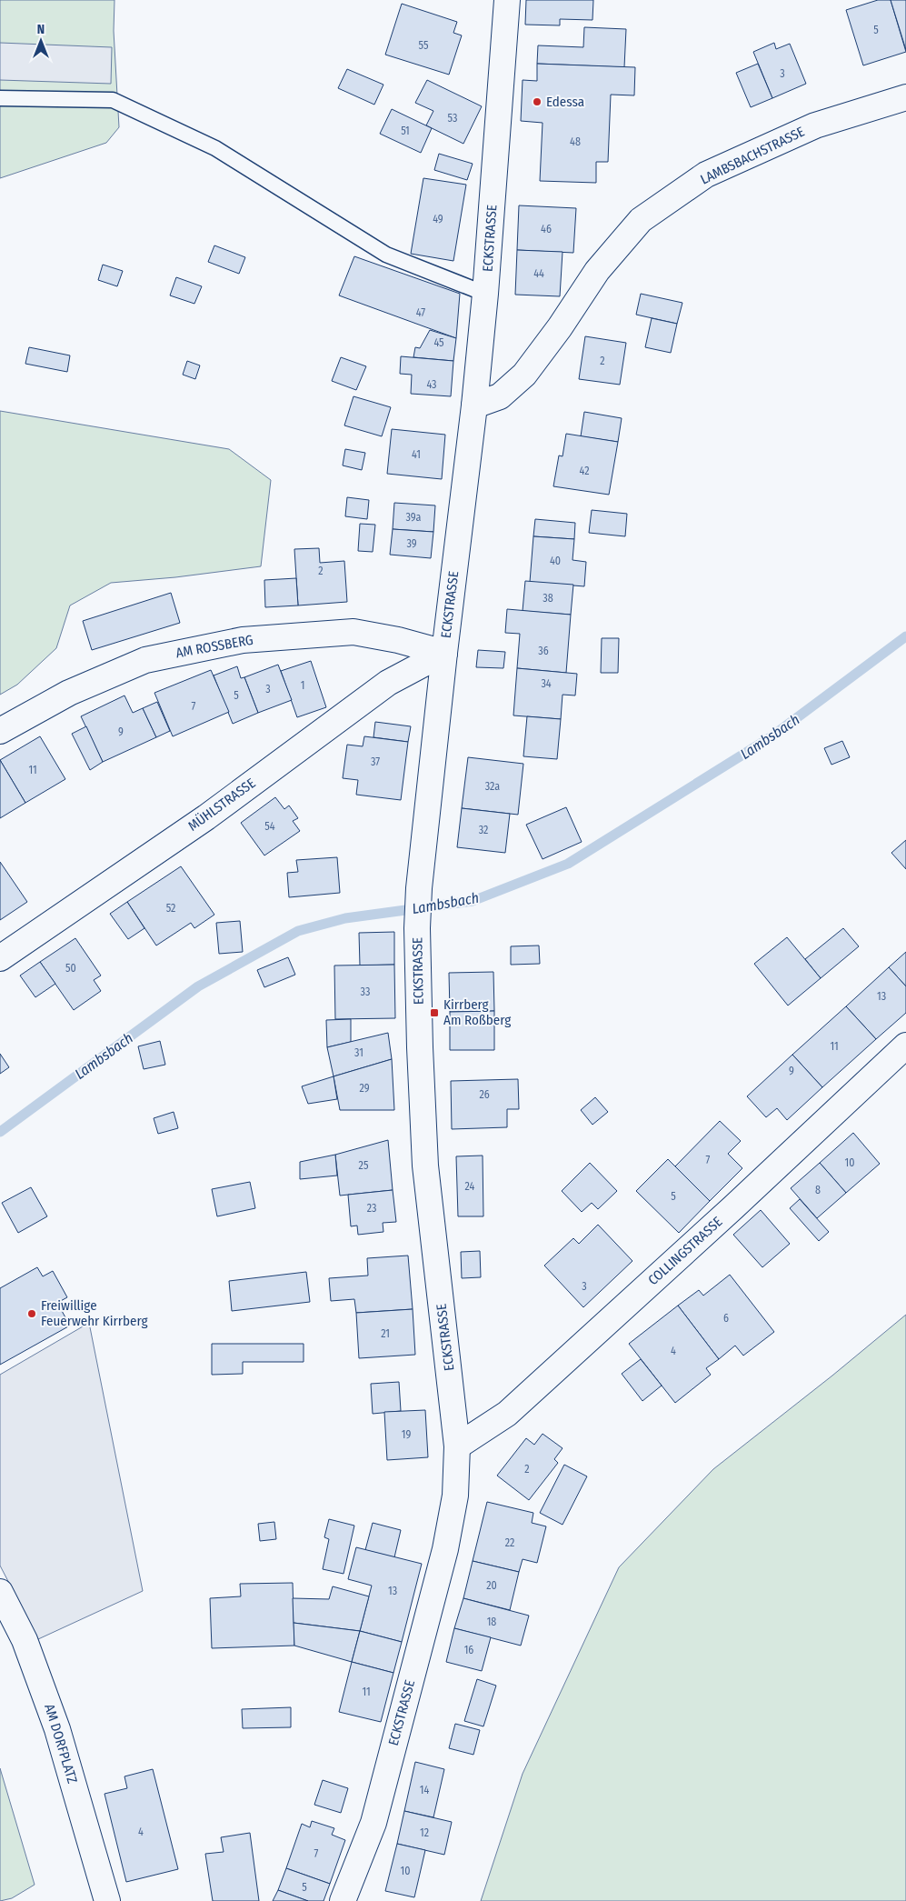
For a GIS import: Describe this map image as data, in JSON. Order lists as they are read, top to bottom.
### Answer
{
  "streets": {
    "street": [
      "LAMBSBACHSTRASSE",
      "ECKSTRASSE",
      "AM ROSSBERG",
      "MÜHLSTRASSE",
      "COLLINGSTRASSE",
      "AM DORFPLATZ"
    ]
  },
  "crossings": [
    ["LAMBSBACHSTRASSE", "ECKSTRASSE"],
    ["ECKSTRASSE", "AM ROSSBERG"],
    ["ECKSTRASSE", "MÜHLSTRASSE"],
    ["ECKSTRASSE", "COLLINGSTRASSE"],
    ["AM ROSSBERG", "MÜHLSTRASSE"]
  ],
  "water": ["Lambsbach"],
  "places": {
    "other": ["Edessa", "Freiwillige Feuerwehr Kirrberg"],
    "transit": ["Kirrberg Am Roßberg"]
  },
  "house_numbers": [
    "5",
    "55",
    "3",
    "53",
    "51",
    "48",
    "49",
    "46",
    "44",
    "47",
    "45",
    "2",
    "43",
    "41",
    "42",
    "39a",
    "39",
    "40",
    "2",
    "38",
    "36",
    "34",
    "1",
    "3",
    "5",
    "7",
    "9",
    "37",
    "11",
    "32a",
    "54",
    "32",
    "52",
    "50",
    "33",
    "13",
    "11",
    "31",
    "9",
    "29",
    "26",
    "7",
    "10",
    "25",
    "24",
    "8",
    "5",
    "23",
    "3",
    "6",
    "21",
    "4",
    "19",
    "2",
    "22",
    "20",
    "13",
    "18",
    "16",
    "11",
    "14",
    "4",
    "12",
    "7",
    "10",
    "5"
  ],
  "north": "top"
}
